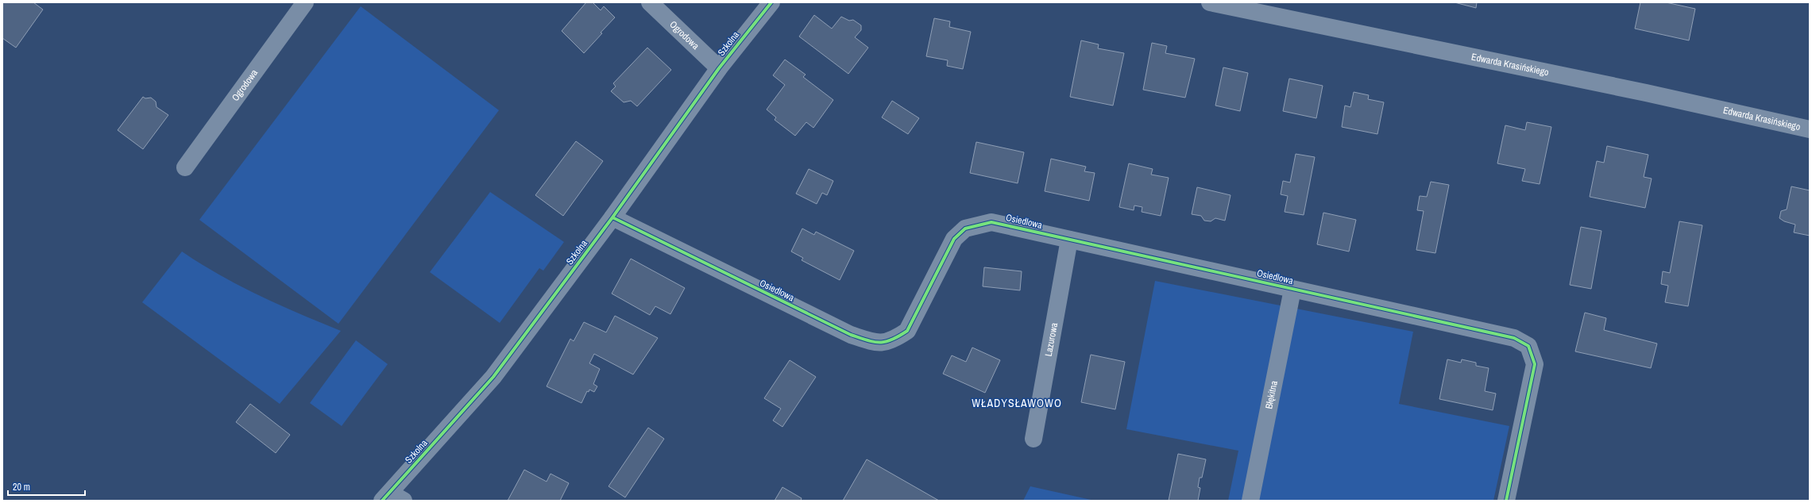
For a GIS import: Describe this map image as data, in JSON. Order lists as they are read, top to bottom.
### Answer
{
  "streets": {
    "street": [
      "Ogrodowa",
      "Szkolna",
      "Edwarda Krasińskiego",
      "Osiedlowa",
      "Lazurowa",
      "Błękitna"
    ]
  },
  "crossings": [
    ["Ogrodowa", "Szkolna"],
    ["Szkolna", "Osiedlowa"],
    ["Osiedlowa", "Lazurowa"],
    ["Osiedlowa", "Błękitna"]
  ],
  "districts": ["WŁADYSŁAWOWO"],
  "scale_bar": "20 m"
}
